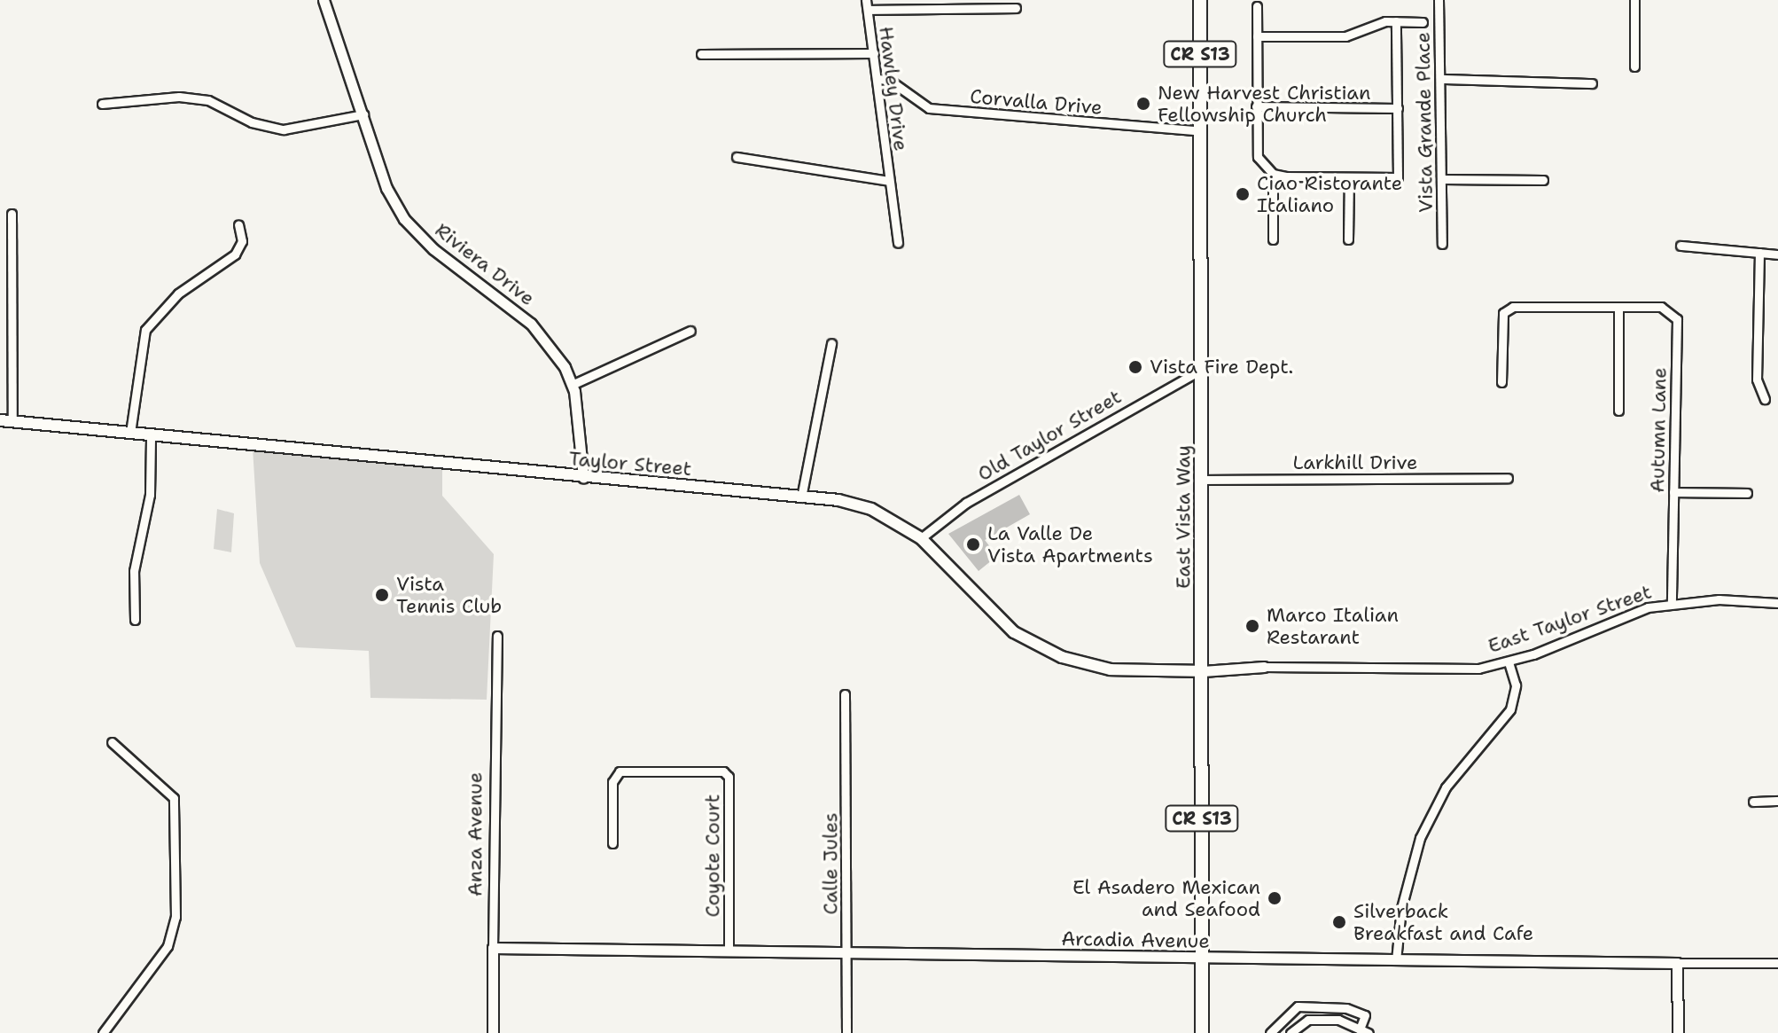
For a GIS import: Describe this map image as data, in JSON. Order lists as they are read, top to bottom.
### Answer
{
  "streets": {
    "main road": ["CR S13", "Taylor Street", "East Vista Way"],
    "street": [
      "Hawley Drive",
      "Corvalla Drive",
      "Vista Grande Place",
      "Riviera Drive",
      "Autumn Lane",
      "Old Taylor Street",
      "Larkhill Drive",
      "East Taylor Street",
      "Anza Avenue",
      "Coyote Court",
      "Calle Jules",
      "Arcadia Avenue"
    ]
  },
  "crossings": [
    ["Hawley Drive", "Corvalla Drive"],
    ["Corvalla Drive", "East Vista Way"],
    ["Riviera Drive", "Taylor Street"],
    ["Autumn Lane", "East Taylor Street"],
    ["Old Taylor Street", "Taylor Street"],
    ["Old Taylor Street", "East Vista Way"],
    ["Larkhill Drive", "East Vista Way"],
    ["Taylor Street", "East Vista Way"],
    ["Taylor Street", "East Taylor Street"],
    ["East Vista Way", "East Taylor Street"],
    ["East Vista Way", "Arcadia Avenue"],
    ["Anza Avenue", "Arcadia Avenue"],
    ["Coyote Court", "Arcadia Avenue"],
    ["Calle Jules", "Arcadia Avenue"]
  ],
  "places": [
    "New Harvest Christian Fellowship Church",
    "Ciao Ristorante Italiano",
    "Vista Fire Dept.",
    "La Valle De Vista Apartments",
    "Vista Tennis Club",
    "Marco Italian Restarant",
    "El Asadero Mexican and Seafood",
    "Silverback Breakfast and Cafe"
  ]
}
